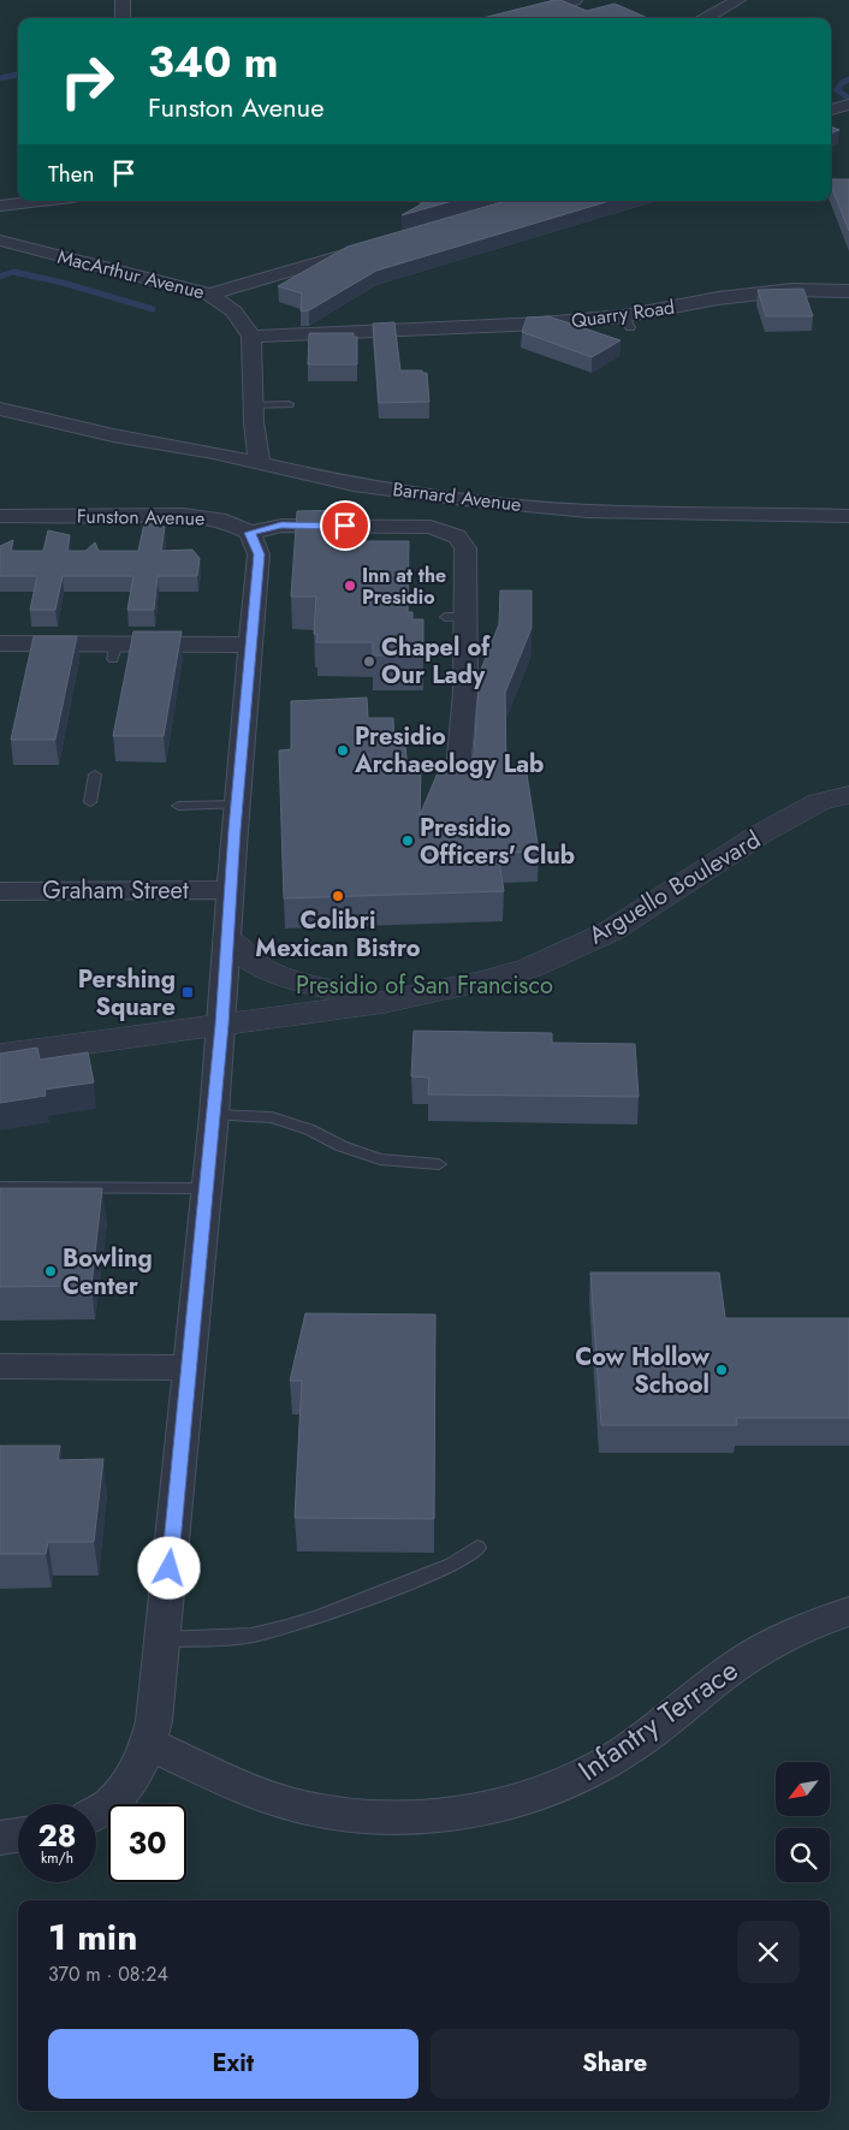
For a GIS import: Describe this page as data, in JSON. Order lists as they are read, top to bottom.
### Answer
{
  "streets": {
    "street": [
      "MacArthur Avenue",
      "Quarry Road",
      "Barnard Avenue",
      "Funston Avenue",
      "Arguello Boulevard",
      "Graham Street",
      "Infantry Terrace"
    ]
  },
  "parks": ["Presidio of San Francisco"],
  "places": {
    "other": [
      "Inn at the Presidio",
      "Chapel of Our Lady",
      "Presidio Archaeology Lab",
      "Presidio Officers' Club",
      "Colibri Mexican Bistro",
      "Bowling Center",
      "Cow Hollow School"
    ],
    "transit": ["Pershing Square"]
  },
  "north": "bottom left",
  "page": {
    "turn": ["340 m", "Funston Avenue"],
    "then": "Then",
    "speed": "28 km/h",
    "limit": "30",
    "heading": ["1 min", "370 m · 08:24"],
    "buttons": ["Exit", "Share"]
  }
}
